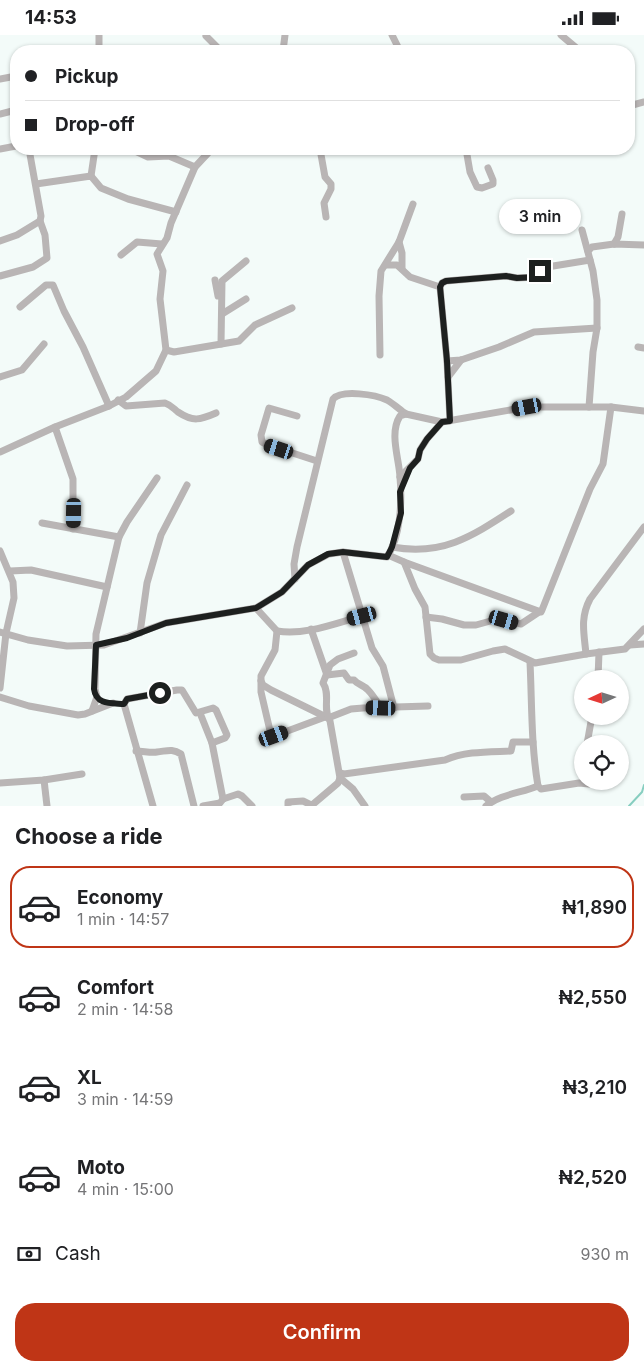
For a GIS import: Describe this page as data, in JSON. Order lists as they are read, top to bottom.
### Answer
{
  "north": "left",
  "page": {
    "status": "14:53",
    "banner": ["Pickup", "Drop-off"],
    "bubble": "3 min",
    "heading": "Choose a ride",
    "list": [
      {
        "name": "Economy",
        "note": "1 min · 14:57",
        "value": "₦1,890"
      },
      {
        "name": "Comfort",
        "note": "2 min · 14:58",
        "value": "₦2,550"
      },
      {
        "name": "XL",
        "note": "3 min · 14:59",
        "value": "₦3,210"
      },
      {
        "name": "Moto",
        "note": "4 min · 15:00",
        "value": "₦2,520"
      }
    ],
    "pay": ["Cash", "930 m"],
    "buttons": "Confirm"
  }
}
